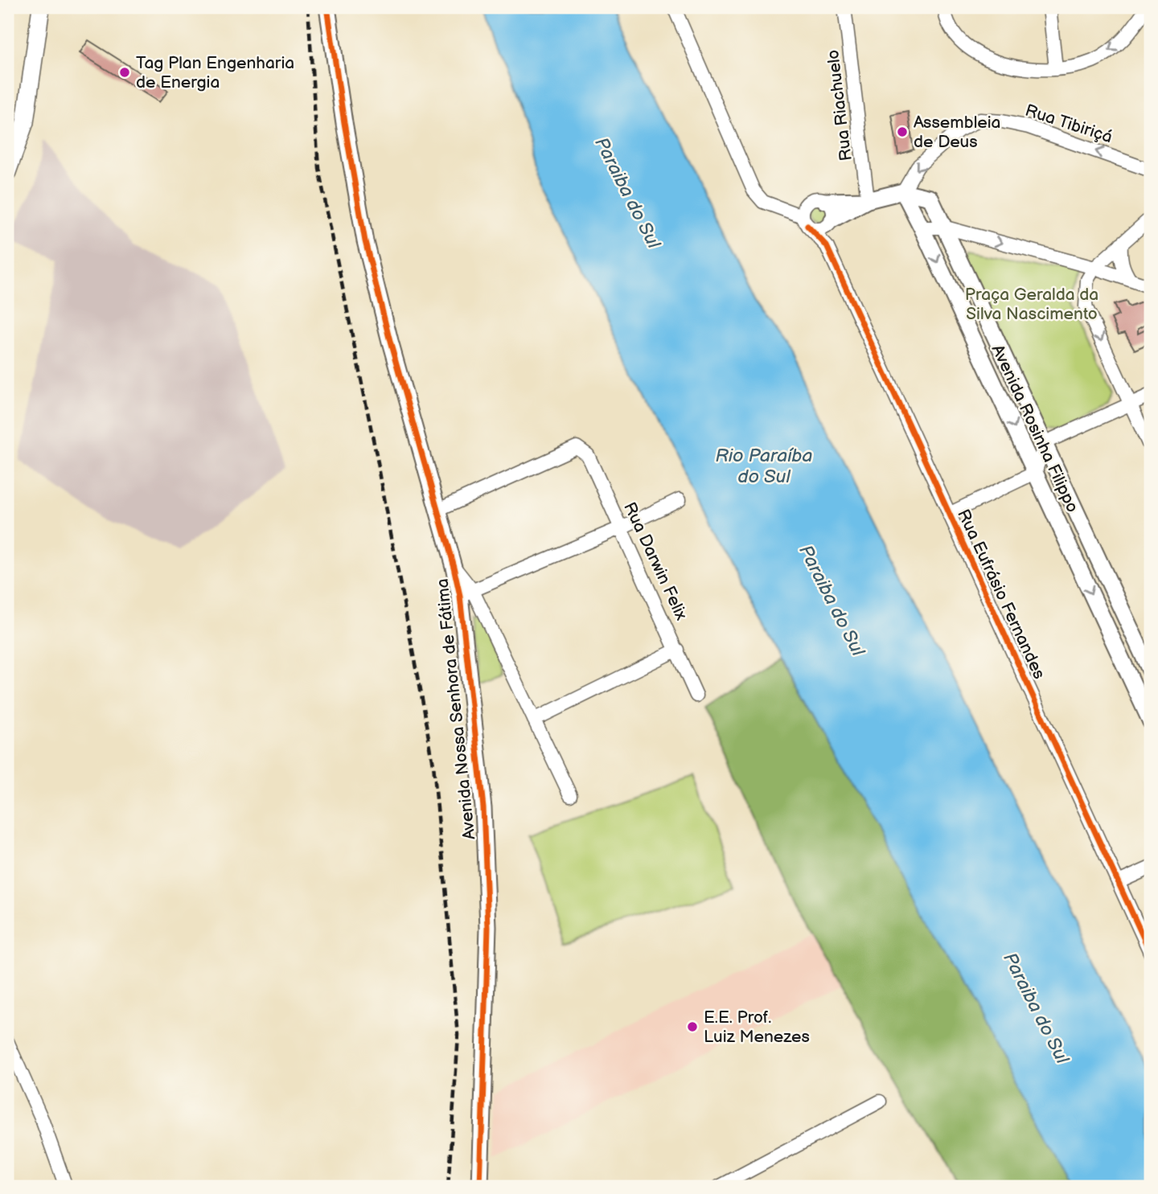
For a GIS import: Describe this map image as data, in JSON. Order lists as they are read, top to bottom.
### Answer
{
  "streets": {
    "street": [
      "Rua Riachuelo",
      "Rua Tibiriçá",
      "Avenida Rosinha Filippo",
      "Rua Darwin Felix",
      "Rua Eufrásio Fernandes",
      "Avenida Nossa Senhora de Fátima"
    ]
  },
  "crossings": [
    ["Rua Tibiriçá", "Avenida Rosinha Filippo"],
    ["Rua Darwin Felix", "Avenida Nossa Senhora de Fátima"]
  ],
  "water": ["Paraiba do Sul", "Rio Paraíba do Sul"],
  "parks": ["Praça Geralda da Silva Nascimento"],
  "places": ["Tag Plan Engenharia de Energia", "Assembleia de Deus", "E.E. Prof. Luiz Menezes"]
}
